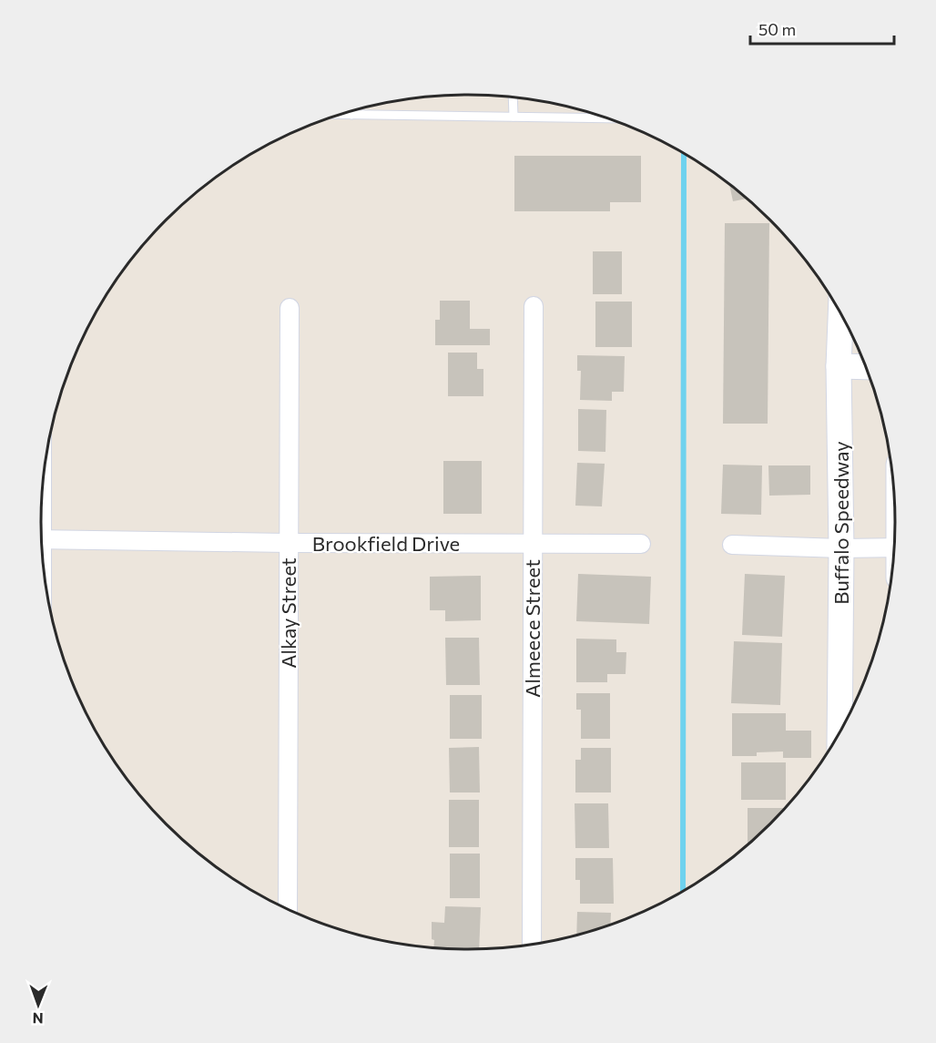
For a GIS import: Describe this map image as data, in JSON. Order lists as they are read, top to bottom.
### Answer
{
  "streets": {
    "main road": ["Buffalo Speedway"],
    "street": ["Brookfield Drive", "Alkay Street", "Almeece Street"]
  },
  "crossings": [
    ["Brookfield Drive", "Alkay Street"],
    ["Brookfield Drive", "Almeece Street"]
  ],
  "scale_bar": "50 m",
  "north": "bottom"
}
